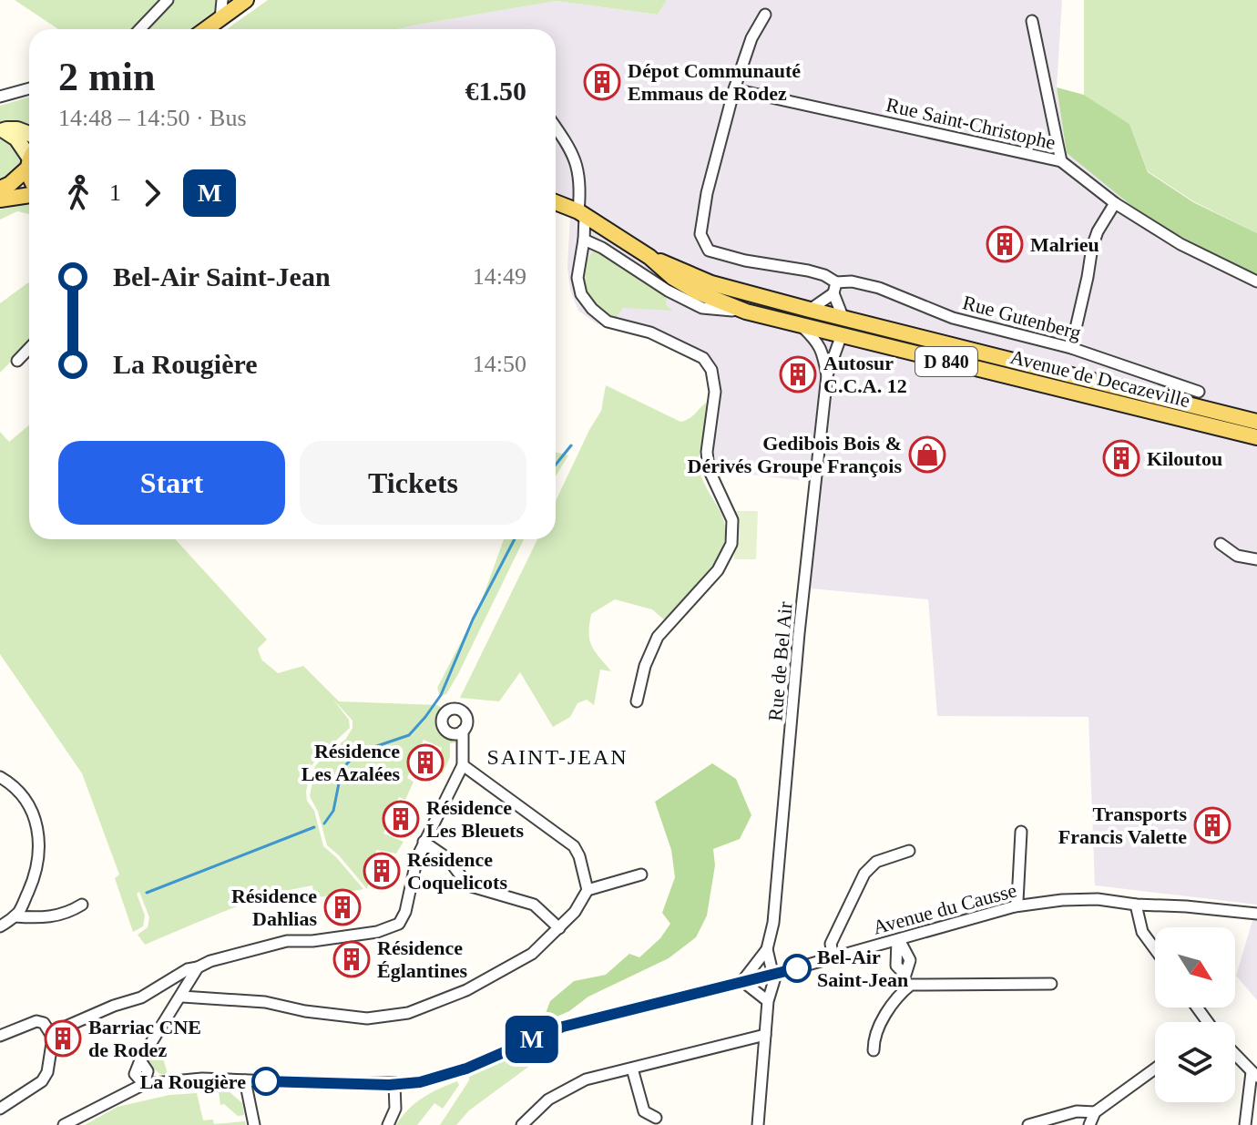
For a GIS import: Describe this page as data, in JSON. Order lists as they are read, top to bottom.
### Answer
{
  "streets": {
    "main road": ["D 840", "Avenue de Decazeville"],
    "street": [
      "Rue Saint-Christophe",
      "Rue Gutenberg",
      "Rue de Bel Air",
      "Avenue du Causse"
    ]
  },
  "crossings": [
    ["Rue Saint-Christophe", "Rue Gutenberg"],
    ["Avenue de Decazeville", "Rue de Bel Air"],
    ["Rue de Bel Air", "Avenue du Causse"]
  ],
  "districts": ["SAINT-JEAN"],
  "places": {
    "building": [
      "Dépot Communauté Emmaus de Rodez",
      "Malrieu",
      "Autosur C.C.A. 12",
      "Kiloutou",
      "Résidence Les Azalées",
      "Résidence Les Bleuets",
      "Transports Francis Valette",
      "Résidence Coquelicots",
      "Résidence Dahlias",
      "Résidence Églantines",
      "Barriac CNE de Rodez"
    ],
    "shop": ["Gedibois Bois & Dérivés Groupe François"],
    "other": ["Bel-Air Saint-Jean", "La Rougière"]
  },
  "lines": ["bus line M"],
  "north": "bottom right",
  "page": {
    "on_map": "M",
    "heading": ["2 min", "14:48 – 14:50 · Bus", "€1.50"],
    "legs": ["1", "M"],
    "list": [
      {
        "name": "Bel-Air Saint-Jean",
        "value": "14:49"
      },
      {
        "name": "La Rougière",
        "value": "14:50"
      }
    ],
    "buttons": ["Start", "Tickets"]
  }
}
